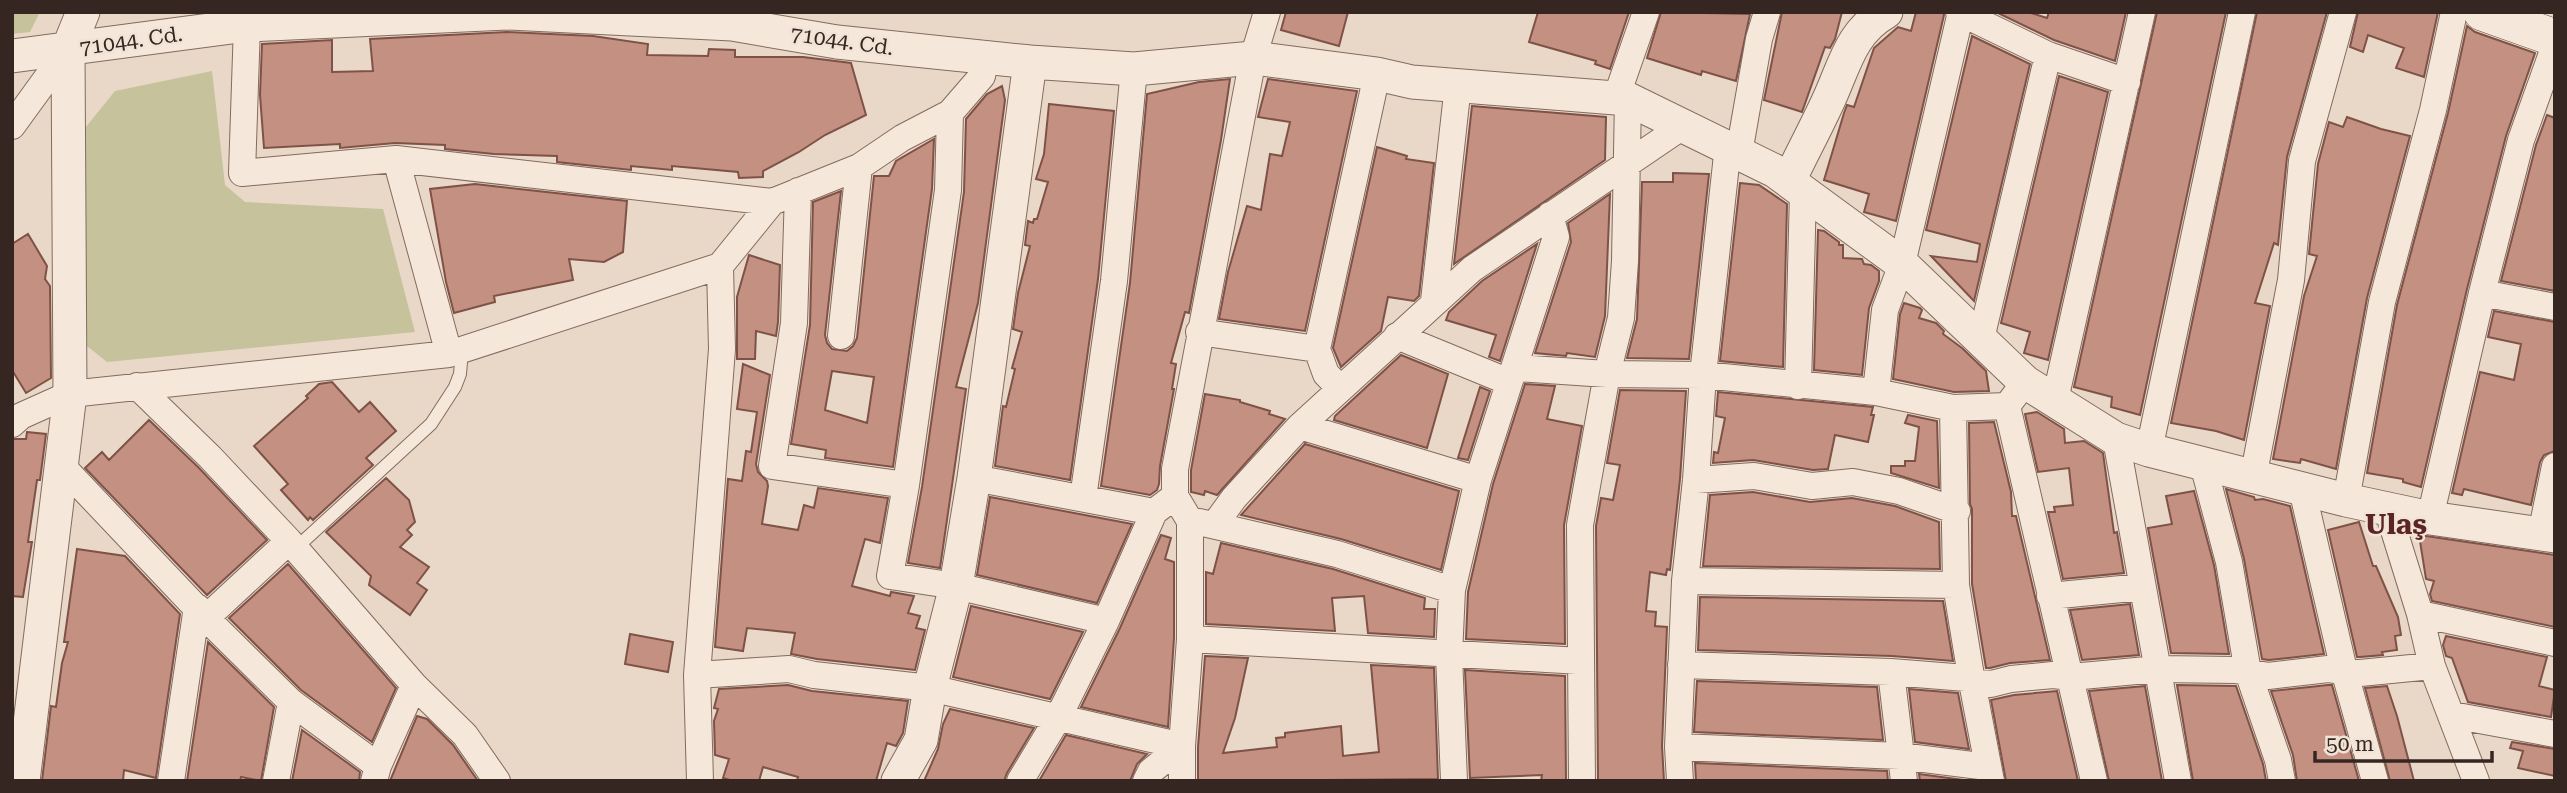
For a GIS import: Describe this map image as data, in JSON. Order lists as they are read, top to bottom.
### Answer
{
  "streets": {
    "street": ["71044. Cd."]
  },
  "districts": ["Ulaş"],
  "scale_bar": "50 m"
}
